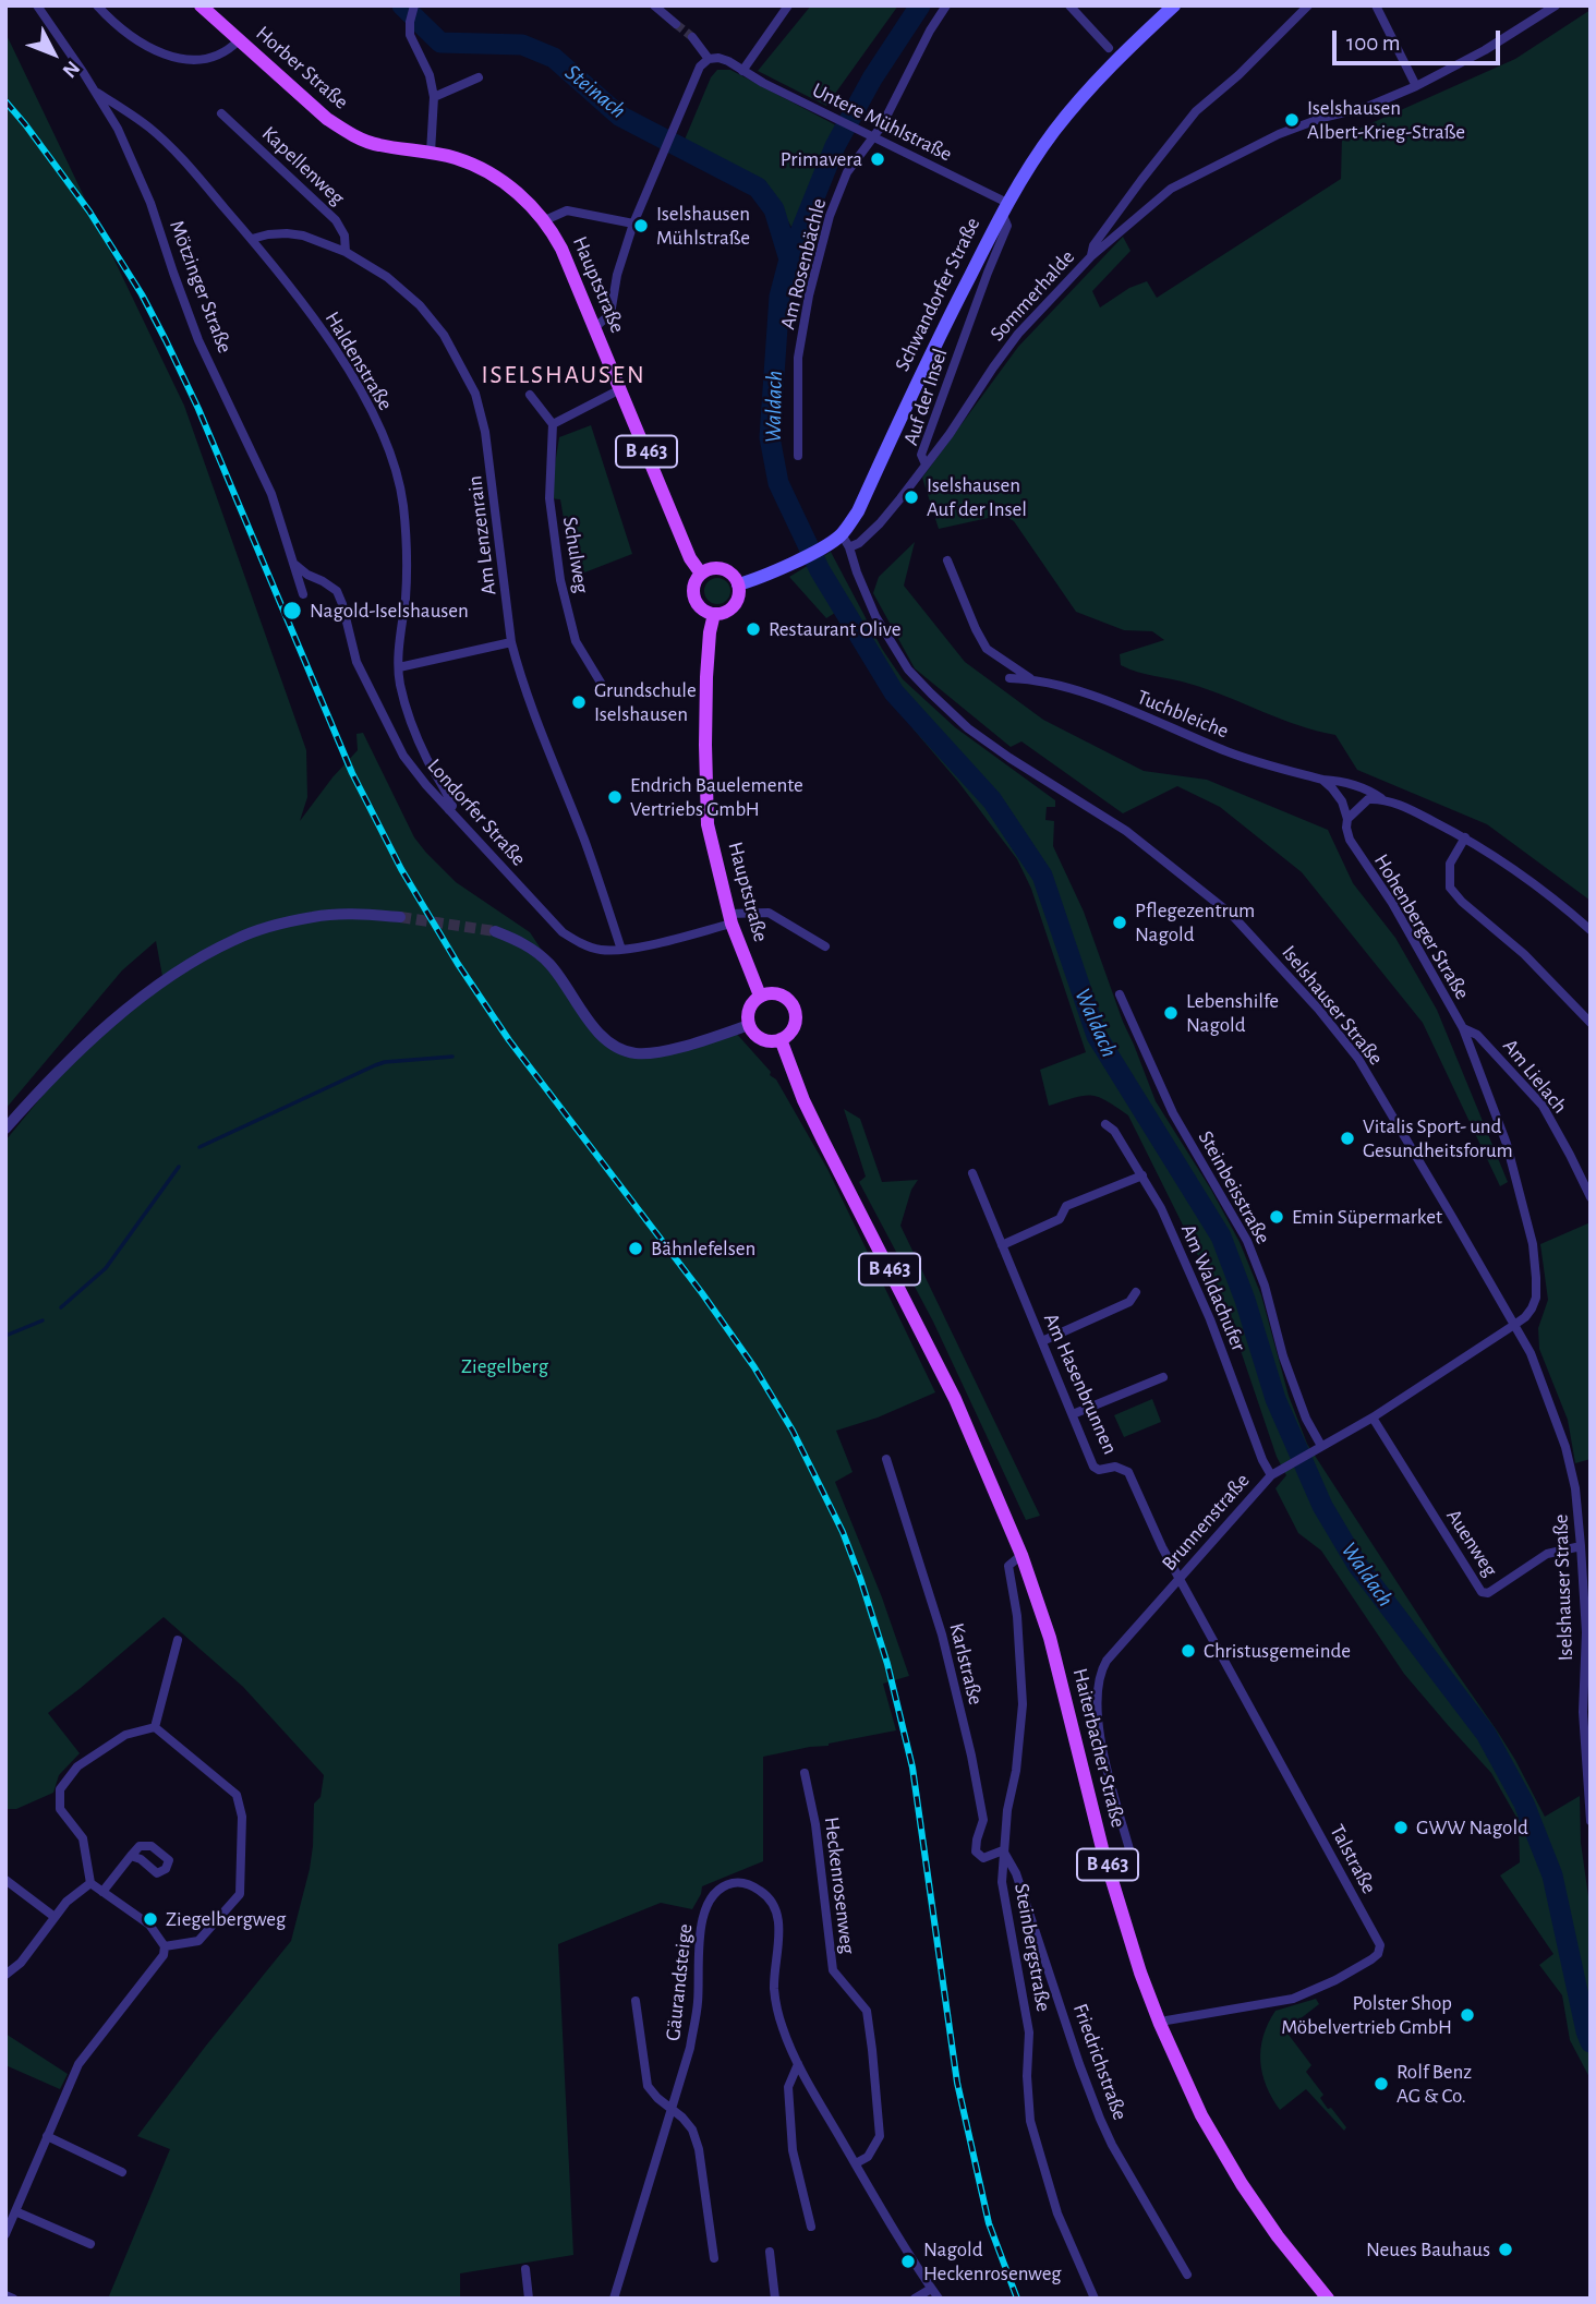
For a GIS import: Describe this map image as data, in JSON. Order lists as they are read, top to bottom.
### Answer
{
  "streets": {
    "main road": [
      "Horber Straße",
      "Hauptstraße",
      "Schwandorfer Straße",
      "B 463",
      "Haiterbacher Straße"
    ],
    "street": [
      "Untere Mühlstraße",
      "Kapellenweg",
      "Am Rosenbächle",
      "Mötzinger Straße",
      "Sommerhalde",
      "Haldenstraße",
      "Auf der Insel",
      "Am Lenzenrain",
      "Schulweg",
      "Tuchbleiche",
      "Londorfer Straße",
      "Hohenberger Straße",
      "Iselshauser Straße",
      "Am Lielach",
      "Steinbeisstraße",
      "Am Waldachufer",
      "Am Hasenbrunnen",
      "Brunnenstraße",
      "Auenweg",
      "Karlstraße",
      "Talstraße",
      "Heckenrosenweg",
      "Steinbergstraße",
      "Gäurandsteige",
      "Friedrichstraße"
    ]
  },
  "crossings": [
    ["Horber Straße", "Hauptstraße"],
    ["Untere Mühlstraße", "Am Rosenbächle"],
    ["Untere Mühlstraße", "Schwandorfer Straße"],
    ["Untere Mühlstraße", "Auf der Insel"],
    ["Kapellenweg", "Am Lenzenrain"],
    ["Hauptstraße", "Schwandorfer Straße"],
    ["Hauptstraße", "Londorfer Straße"],
    ["Hauptstraße", "Haiterbacher Straße"],
    ["Mötzinger Straße", "Haldenstraße"],
    ["Mötzinger Straße", "Londorfer Straße"],
    ["Schwandorfer Straße", "Sommerhalde"],
    ["Schwandorfer Straße", "Auf der Insel"],
    ["Schwandorfer Straße", "Iselshauser Straße"],
    ["Sommerhalde", "Auf der Insel"],
    ["Sommerhalde", "Iselshauser Straße"],
    ["Haldenstraße", "Am Lenzenrain"],
    ["Haldenstraße", "Londorfer Straße"],
    ["Am Lenzenrain", "Londorfer Straße"],
    ["Hohenberger Straße", "Iselshauser Straße"],
    ["Hohenberger Straße", "Am Lielach"],
    ["Hohenberger Straße", "Brunnenstraße"],
    ["Iselshauser Straße", "Brunnenstraße"],
    ["Iselshauser Straße", "Auenweg"],
    ["Steinbeisstraße", "Brunnenstraße"],
    ["Am Waldachufer", "Brunnenstraße"],
    ["Am Hasenbrunnen", "Brunnenstraße"],
    ["Am Hasenbrunnen", "Talstraße"],
    ["Brunnenstraße", "Auenweg"],
    ["Brunnenstraße", "Talstraße"],
    ["Karlstraße", "Steinbergstraße"],
    ["Karlstraße", "Friedrichstraße"],
    ["Haiterbacher Straße", "Talstraße"],
    ["Haiterbacher Straße", "Steinbergstraße"],
    ["Heckenrosenweg", "Gäurandsteige"],
    ["Steinbergstraße", "Friedrichstraße"]
  ],
  "districts": ["ISELSHAUSEN"],
  "water": ["Steinach", "Waldach"],
  "parks": ["Ziegelberg"],
  "places": [
    "Iselshausen Albert-Krieg-Straße",
    "Primavera",
    "Iselshausen Mühlstraße",
    "Iselshausen Auf der Insel",
    "Nagold-Iselshausen",
    "Restaurant Olive",
    "Grundschule Iselshausen",
    "Endrich Bauelemente Vertriebs GmbH",
    "Pflegezentrum Nagold",
    "Lebenshilfe Nagold",
    "Vitalis Sport- und Gesundheitsforum",
    "Emin Süpermarket",
    "Bähnlefelsen",
    "Christusgemeinde",
    "GWW Nagold",
    "Ziegelbergweg",
    "Polster Shop Möbelvertrieb GmbH",
    "Rolf Benz AG & Co.",
    "Neues Bauhaus",
    "Nagold Heckenrosenweg"
  ],
  "scale_bar": "100 m",
  "north": "bottom right"
}
